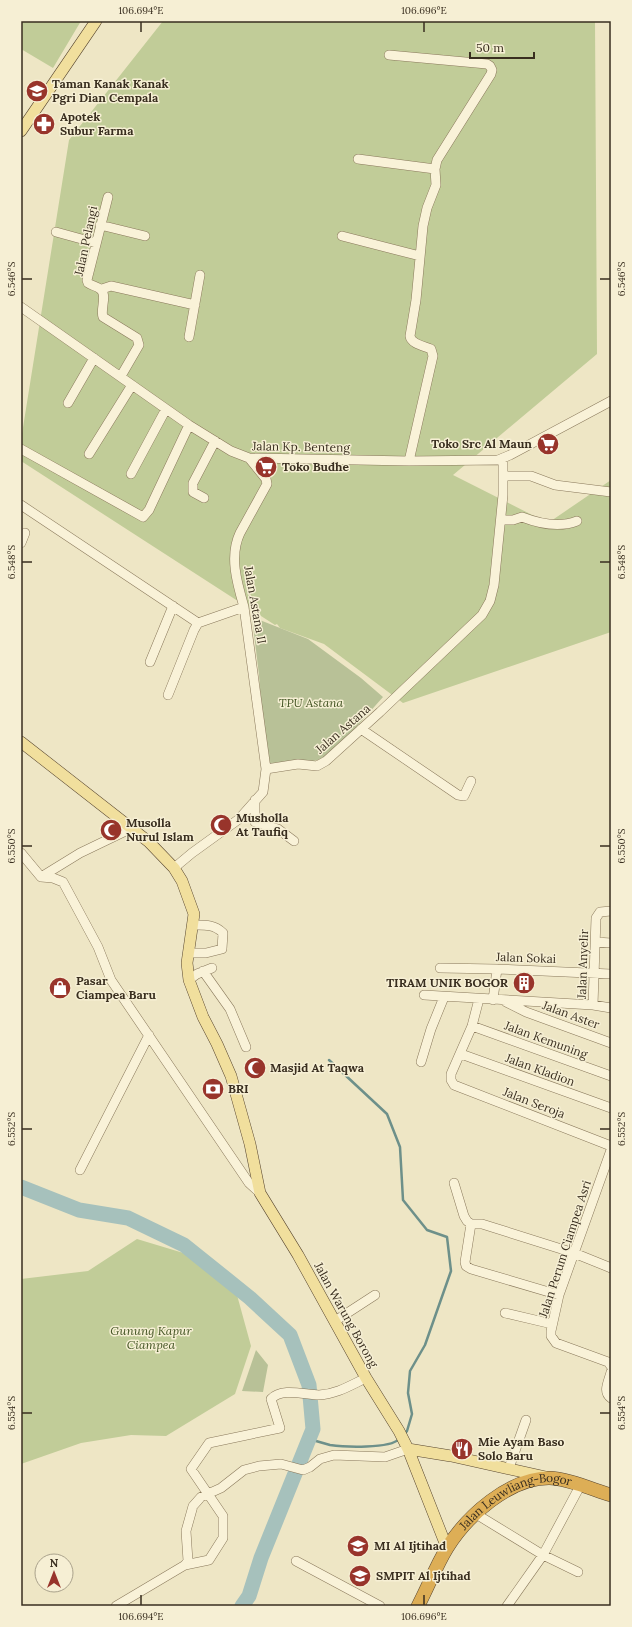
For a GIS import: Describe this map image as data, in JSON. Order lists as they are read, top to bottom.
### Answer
{
  "streets": {
    "highway": ["Jalan Leuwliang-Bogor"],
    "main road": ["Jalan Warung Borong"],
    "street": [
      "Jalan Pelangi",
      "Jalan Kp. Benteng",
      "Jalan Astana II",
      "Jalan Astana",
      "Jalan Sokai",
      "Jalan Anyelir",
      "Jalan Aster",
      "Jalan Kemuning",
      "Jalan Kladion",
      "Jalan Seroja",
      "Jalan Perum Ciampea Asri"
    ]
  },
  "crossings": [
    ["Jalan Kp. Benteng", "Jalan Astana II"],
    ["Jalan Kp. Benteng", "Jalan Astana"],
    ["Jalan Astana II", "Jalan Astana"],
    ["Jalan Sokai", "Jalan Anyelir"],
    ["Jalan Kladion", "Jalan Seroja"],
    ["Jalan Warung Borong", "Jalan Leuwliang-Bogor"]
  ],
  "parks": ["TPU Astana", "Gunung Kapur Ciampea"],
  "places": {
    "school or university": ["Taman Kanak Kanak Pgri Dian Cempala", "MI Al Ijtihad", "SMPIT Al Ijtihad"],
    "pharmacy": ["Apotek Subur Farma"],
    "supermarket": ["Toko Src Al Maun", "Toko Budhe"],
    "mosque": ["Musholla At Taufiq", "Musolla Nurul Islam", "Masjid At Taqwa"],
    "building": ["TIRAM UNIK BOGOR"],
    "shop": ["Pasar Ciampea Baru"],
    "bank": ["BRI"],
    "restaurant": ["Mie Ayam Baso Solo Baru"]
  },
  "scale_bar": "50 m",
  "north": "top",
  "coordinates": [
    "106.694°E",
    "106.696°E",
    "6.546°S",
    "6.548°S",
    "6.550°S",
    "6.552°S",
    "6.554°S"
  ]
}
